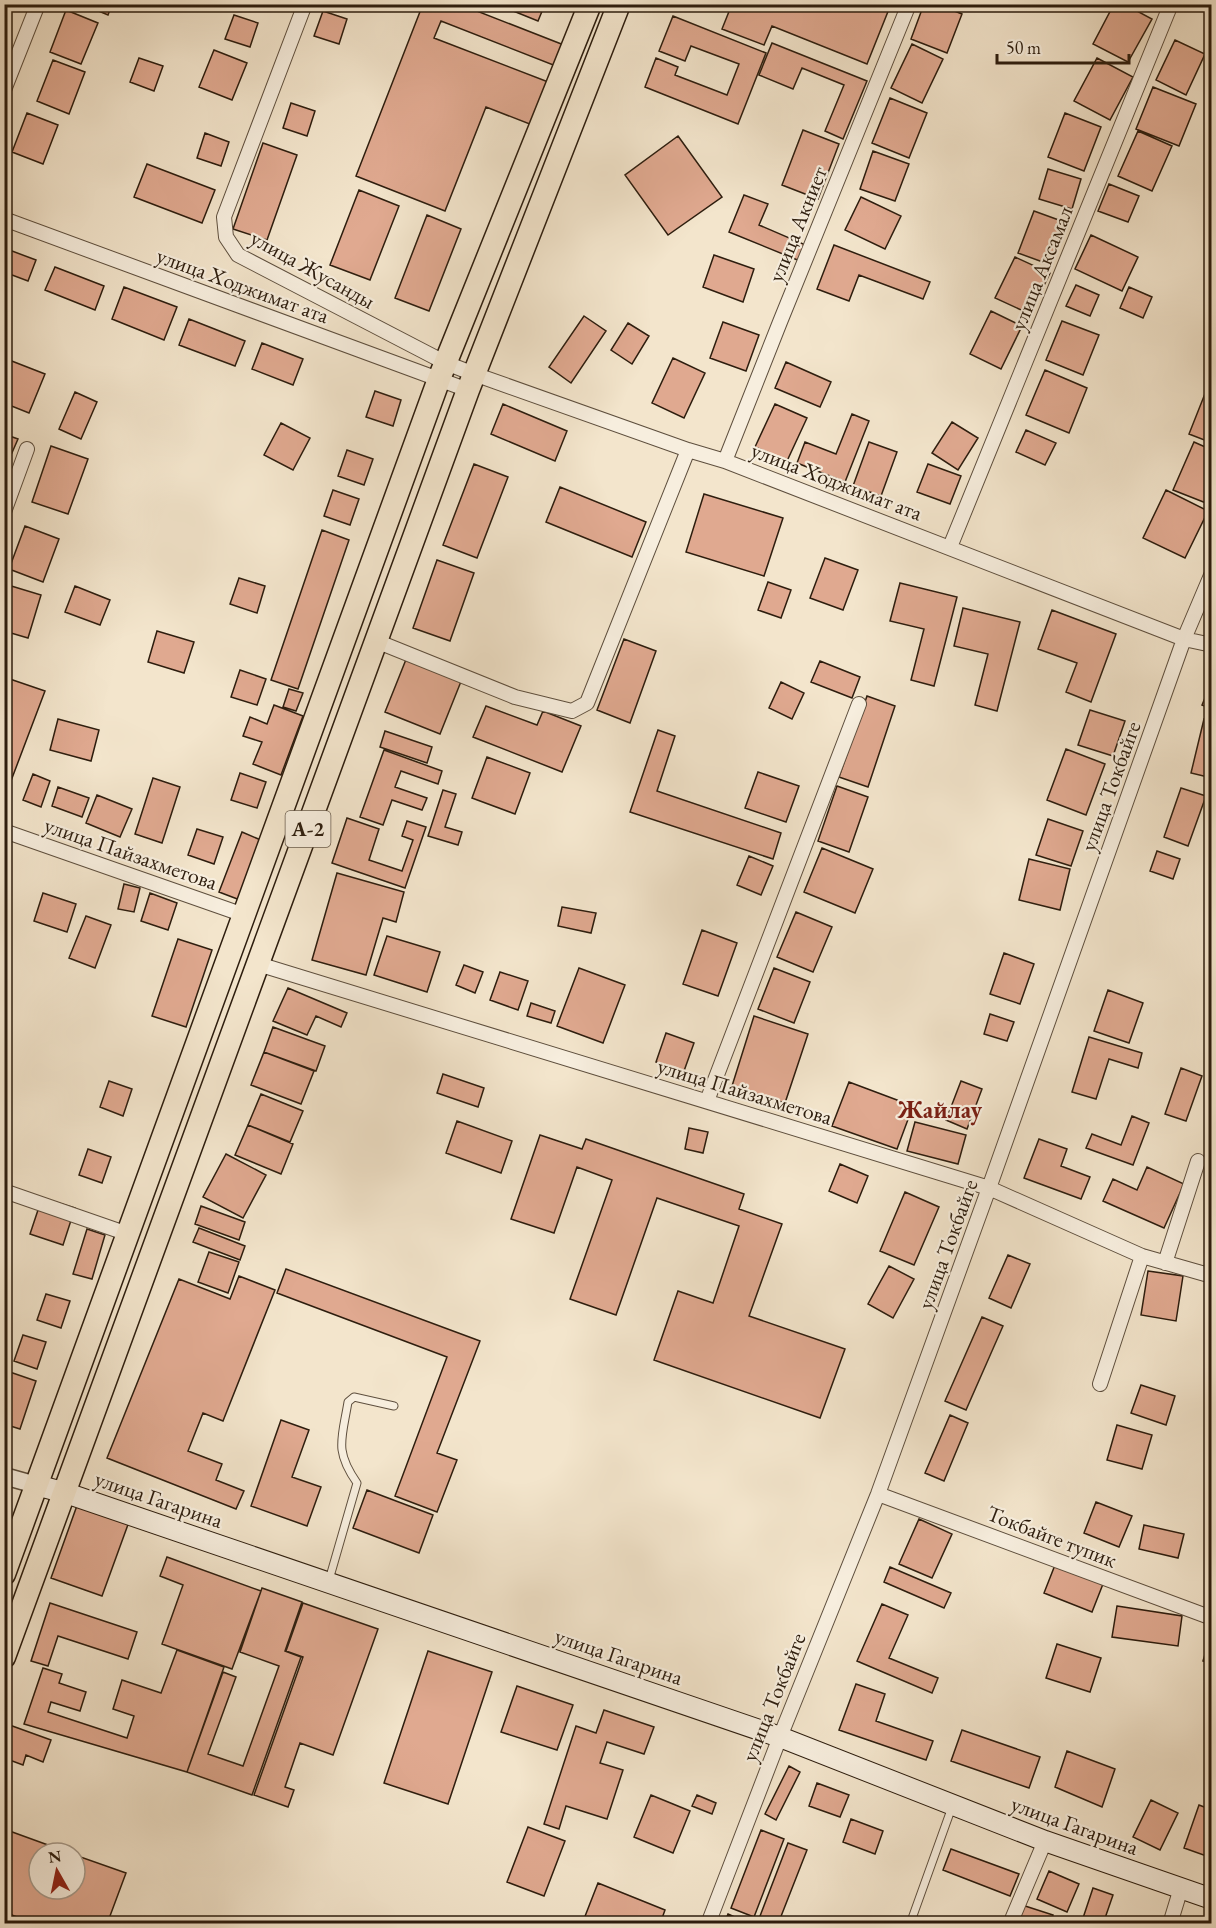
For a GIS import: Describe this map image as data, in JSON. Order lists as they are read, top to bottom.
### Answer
{
  "streets": {
    "highway": ["A-2"],
    "main road": ["улица Гагарина"],
    "street": [
      "улица Акниет",
      "улица Аксамал",
      "улица Жусанды",
      "улица Ходжимат ата",
      "улица Токбайге",
      "улица Пайзахметова",
      "Токбайге тупик"
    ]
  },
  "crossings": [
    ["улица Акниет", "улица Ходжимат ата"],
    ["улица Аксамал", "улица Ходжимат ата"],
    ["улица Жусанды", "улица Ходжимат ата"],
    ["улица Жусанды", "A-2"],
    ["улица Ходжимат ата", "улица Токбайге"],
    ["улица Ходжимат ата", "A-2"],
    ["улица Токбайге", "улица Пайзахметова"],
    ["улица Токбайге", "улица Гагарина"],
    ["улица Токбайге", "Токбайге тупик"],
    ["A-2", "улица Пайзахметова"],
    ["A-2", "улица Гагарина"]
  ],
  "districts": ["Жайлау"],
  "scale_bar": "50 m",
  "north": "top"
}
